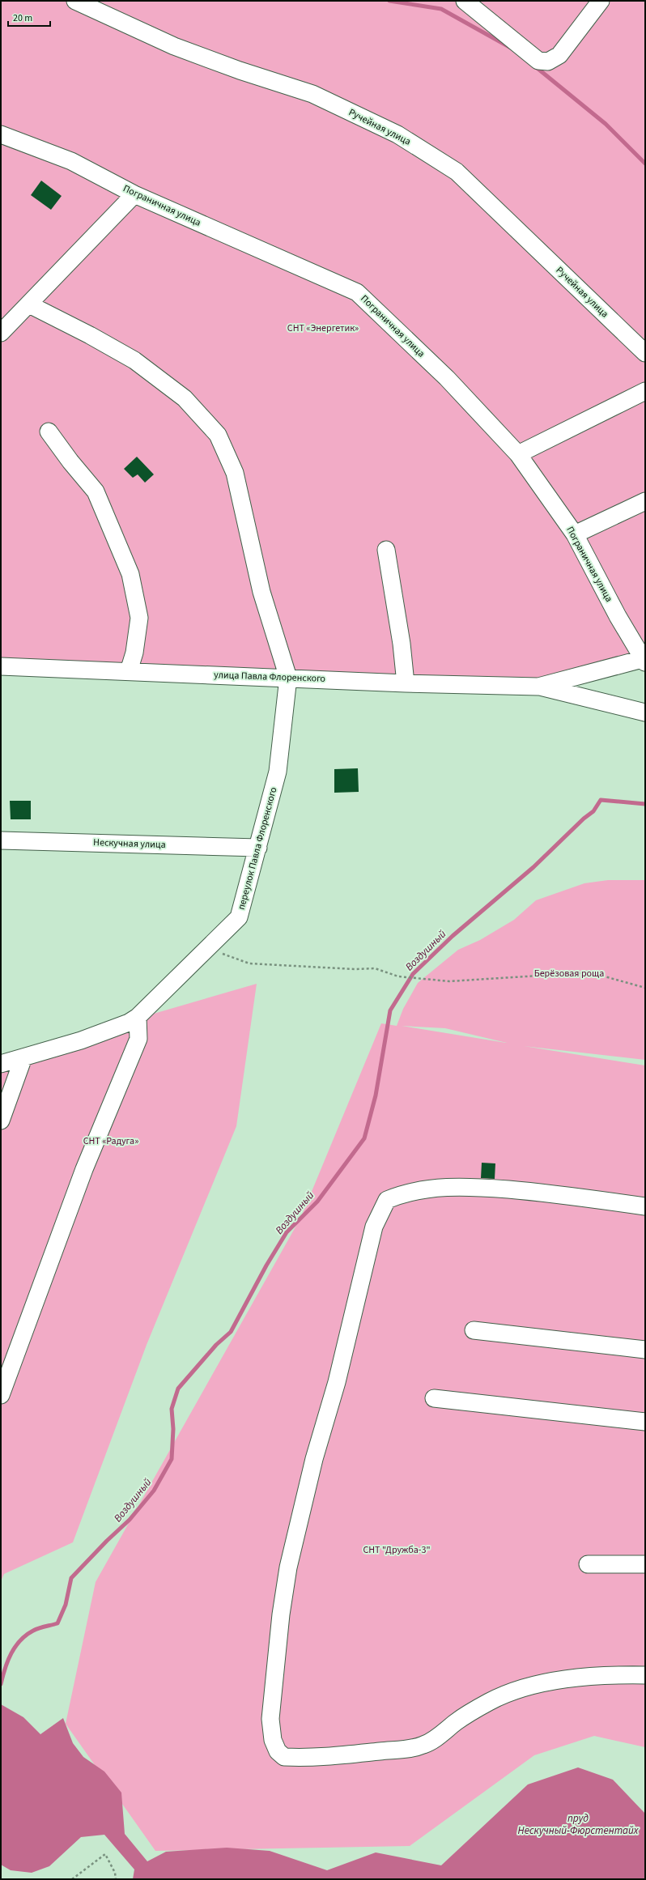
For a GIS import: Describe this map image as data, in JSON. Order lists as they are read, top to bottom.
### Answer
{
  "streets": {
    "street": [
      "Ручейная улица",
      "Пограничная улица",
      "улица Павла Флоренского",
      "Нескучная улица",
      "переулок Павла Флоренского"
    ]
  },
  "crossings": [
    ["Пограничная улица", "улица Павла Флоренского"],
    ["улица Павла Флоренского", "переулок Павла Флоренского"],
    ["Нескучная улица", "переулок Павла Флоренского"]
  ],
  "water": ["Воздушный", "пруд Нескучный-Фюрстентайх"],
  "parks": [
    "СНТ «Энергетик»",
    "Берёзовая роща",
    "СНТ «Радуга»",
    "СНТ \"Дружба-3\""
  ],
  "scale_bar": "20 m"
}
